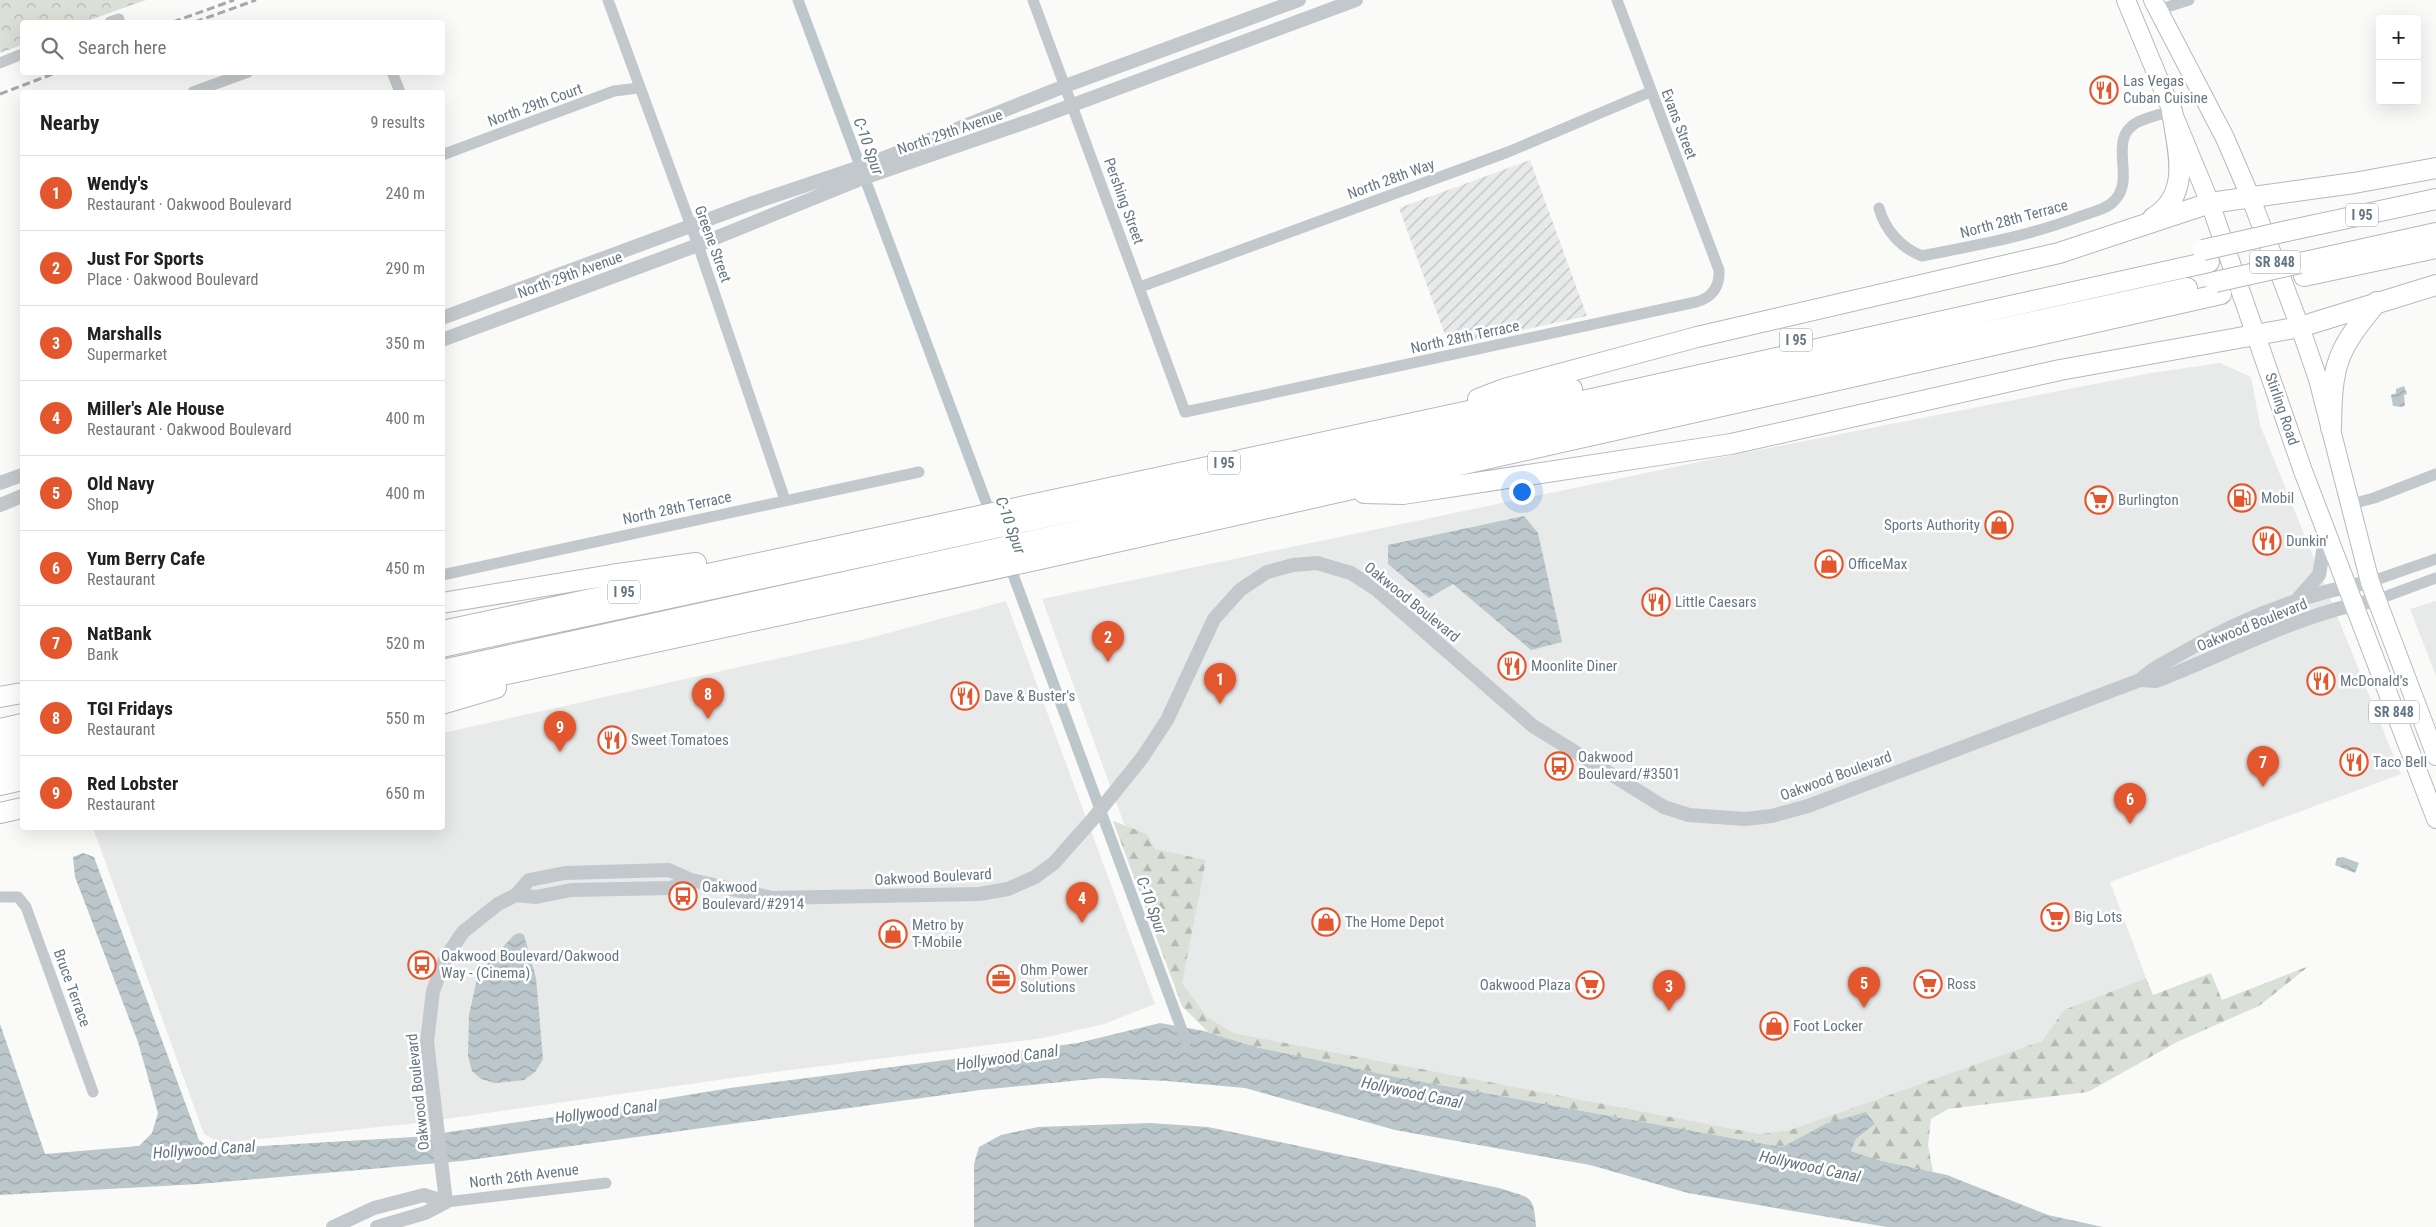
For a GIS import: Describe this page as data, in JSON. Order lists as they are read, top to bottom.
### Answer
{
  "streets": {
    "highway": ["I 95"],
    "main road": ["SR 848", "Stirling Road"],
    "street": [
      "North 29th Court",
      "Evans Street",
      "North 29th Avenue",
      "North 28th Way",
      "Pershing Street",
      "North 28th Terrace",
      "Greene Street",
      "Oakwood Boulevard",
      "Bruce Terrace",
      "North 26th Avenue"
    ]
  },
  "crossings": [
    ["North 29th Court", "Greene Street"],
    ["Evans Street", "North 28th Way"],
    ["Evans Street", "North 28th Terrace"],
    ["North 29th Avenue", "Pershing Street"],
    ["North 29th Avenue", "Greene Street"],
    ["North 28th Way", "Pershing Street"],
    ["Pershing Street", "North 28th Terrace"],
    ["North 28th Terrace", "Greene Street"],
    ["North 28th Terrace", "Stirling Road"],
    ["SR 848", "Oakwood Boulevard"],
    ["Stirling Road", "Oakwood Boulevard"],
    ["Oakwood Boulevard", "North 26th Avenue"]
  ],
  "water": ["C-10 Spur", "Hollywood Canal"],
  "places": {
    "restaurant": [
      "Las Vegas Cuban Cuisine",
      "Dunkin'",
      "Little Caesars",
      "Moonlite Diner",
      "McDonald's",
      "Dave & Buster's",
      "Sweet Tomatoes",
      "Taco Bell"
    ],
    "fuel station": ["Mobil"],
    "supermarket": [
      "Burlington",
      "Big Lots",
      "Ross",
      "Oakwood Plaza"
    ],
    "shop": [
      "Sports Authority",
      "OfficeMax",
      "The Home Depot",
      "Metro by T-Mobile",
      "Foot Locker"
    ],
    "bus stop": ["Oakwood Boulevard/#3501", "Oakwood Boulevard/#2914", "Oakwood Boulevard/Oakwood Way - (Cinema)"],
    "office": ["Ohm Power Solutions"]
  },
  "page": {
    "map_buttons": ["+", "−"],
    "search": "Search here",
    "heading": ["Nearby", "9 results"],
    "list": [
      {
        "mark": "1",
        "name": "Wendy's",
        "note": "Restaurant · Oakwood Boulevard",
        "value": "240 m"
      },
      {
        "mark": "2",
        "name": "Just For Sports",
        "note": "Place · Oakwood Boulevard",
        "value": "290 m"
      },
      {
        "mark": "3",
        "name": "Marshalls",
        "note": "Supermarket",
        "value": "350 m"
      },
      {
        "mark": "4",
        "name": "Miller's Ale House",
        "note": "Restaurant · Oakwood Boulevard",
        "value": "400 m"
      },
      {
        "mark": "5",
        "name": "Old Navy",
        "note": "Shop",
        "value": "400 m"
      },
      {
        "mark": "6",
        "name": "Yum Berry Cafe",
        "note": "Restaurant",
        "value": "450 m"
      },
      {
        "mark": "7",
        "name": "NatBank",
        "note": "Bank",
        "value": "520 m"
      },
      {
        "mark": "8",
        "name": "TGI Fridays",
        "note": "Restaurant",
        "value": "550 m"
      },
      {
        "mark": "9",
        "name": "Red Lobster",
        "note": "Restaurant",
        "value": "650 m"
      }
    ],
    "pins": [
      "2",
      "1",
      "8",
      "9",
      "7",
      "6",
      "4",
      "5",
      "3"
    ]
  }
}
